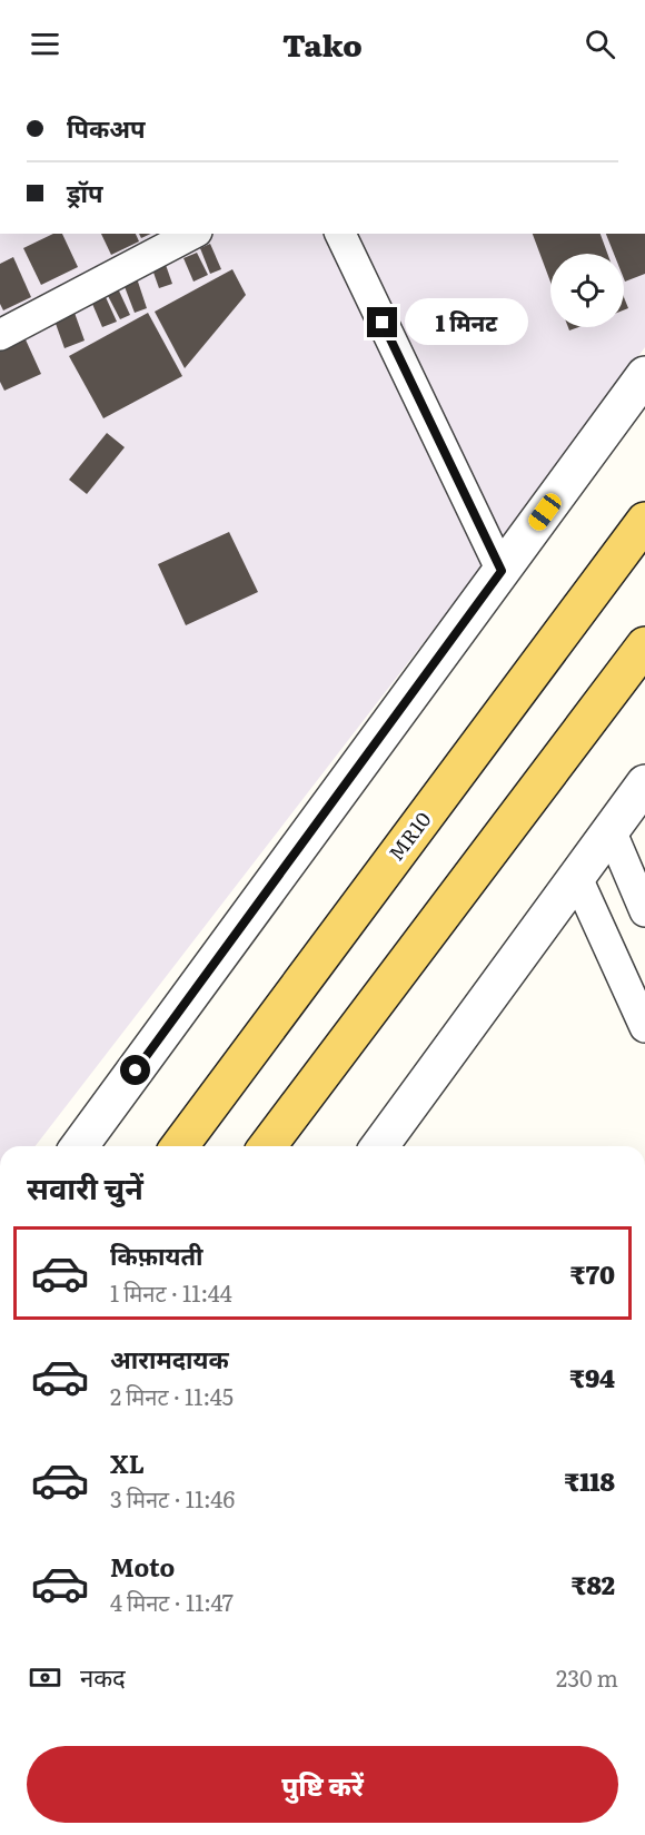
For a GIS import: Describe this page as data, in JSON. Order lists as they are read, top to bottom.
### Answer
{
  "streets": {
    "main road": ["MR10"]
  },
  "page": {
    "header": "Tako",
    "banner": ["पिकअप", "ड्रॉप"],
    "bubble": "1 मिनट",
    "heading": "सवारी चुनें",
    "list": [
      {
        "name": "किफ़ायती",
        "note": "1 मिनट · 11:44",
        "value": "₹70"
      },
      {
        "name": "आरामदायक",
        "note": "2 मिनट · 11:45",
        "value": "₹94"
      },
      {
        "name": "XL",
        "note": "3 मिनट · 11:46",
        "value": "₹118"
      },
      {
        "name": "Moto",
        "note": "4 मिनट · 11:47",
        "value": "₹82"
      }
    ],
    "pay": ["नकद", "230 m"],
    "buttons": "पुष्टि करें"
  }
}
